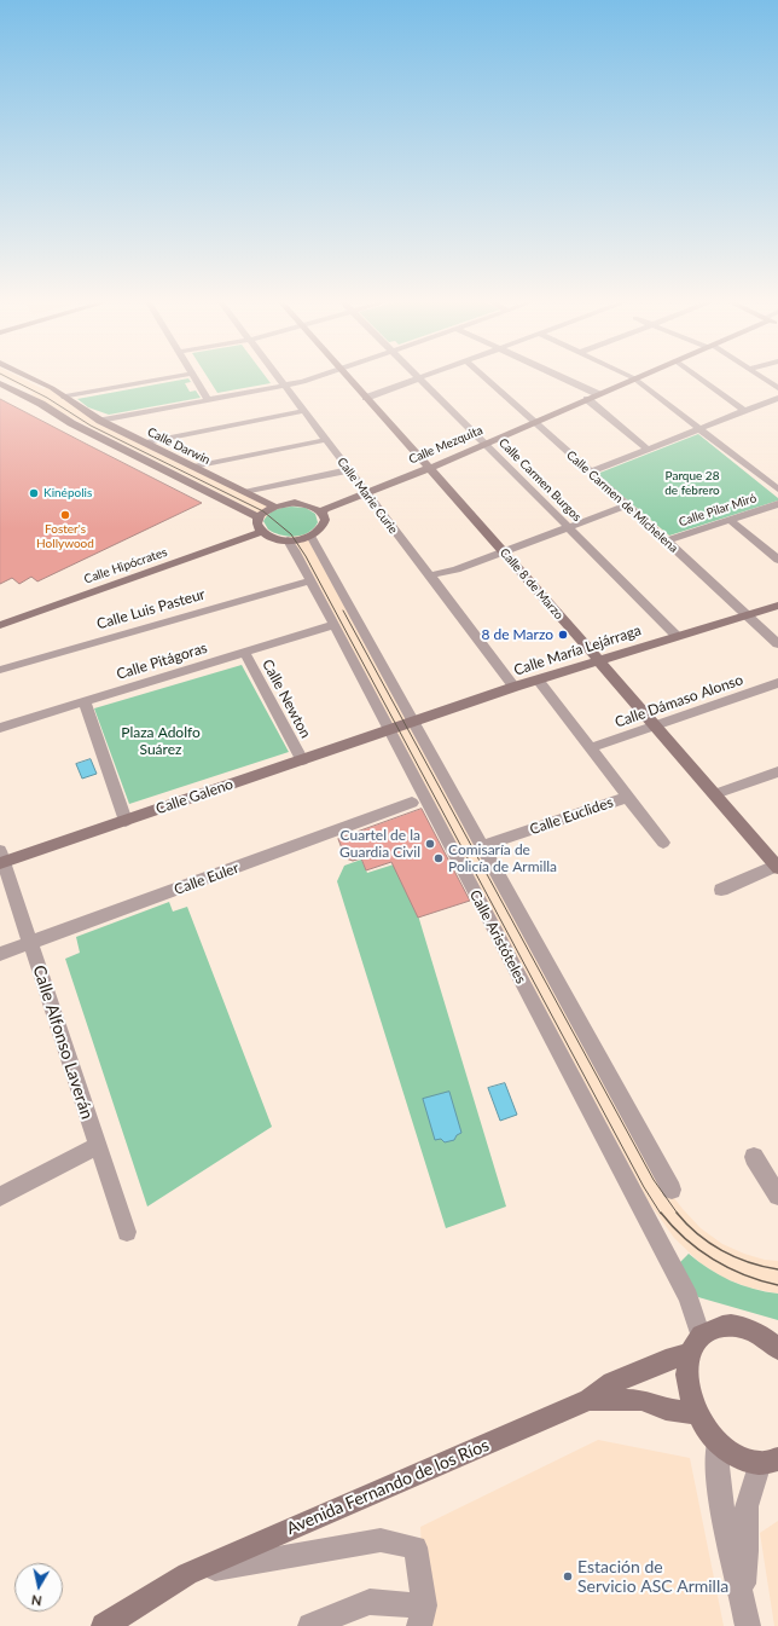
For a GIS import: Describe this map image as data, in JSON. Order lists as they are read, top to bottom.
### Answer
{
  "streets": {
    "street": [
      "Calle Mezquita",
      "Calle Darwin",
      "Calle Carmen Burgos",
      "Calle Marie Curie",
      "Calle Carmen de Michelena",
      "Calle Pilar Miró",
      "Calle Hipócrates",
      "Calle 8 de Marzo",
      "Calle Luis Pasteur",
      "Calle María Lejárraga",
      "Calle Pitágoras",
      "Calle Newton",
      "Calle Dámaso Alonso",
      "Calle Galeno",
      "Calle Euclides",
      "Calle Euler",
      "Calle Aristóteles",
      "Calle Alfonso Laverán",
      "Avenida Fernando de los Ríos"
    ]
  },
  "crossings": [
    ["Calle Mezquita", "Calle Darwin"],
    ["Calle Mezquita", "Calle Carmen Burgos"],
    ["Calle Mezquita", "Calle Marie Curie"],
    ["Calle Mezquita", "Calle Carmen de Michelena"],
    ["Calle Mezquita", "Calle Hipócrates"],
    ["Calle Mezquita", "Calle 8 de Marzo"],
    ["Calle Mezquita", "Calle Aristóteles"],
    ["Calle Darwin", "Calle Hipócrates"],
    ["Calle Darwin", "Calle Aristóteles"],
    ["Calle Carmen Burgos", "Calle María Lejárraga"],
    ["Calle Marie Curie", "Calle María Lejárraga"],
    ["Calle Carmen de Michelena", "Calle Pilar Miró"],
    ["Calle Carmen de Michelena", "Calle María Lejárraga"],
    ["Calle Hipócrates", "Calle Aristóteles"],
    ["Calle 8 de Marzo", "Calle María Lejárraga"],
    ["Calle 8 de Marzo", "Calle Dámaso Alonso"],
    ["Calle Luis Pasteur", "Calle Aristóteles"],
    ["Calle María Lejárraga", "Calle Galeno"],
    ["Calle María Lejárraga", "Calle Aristóteles"],
    ["Calle Pitágoras", "Calle Newton"],
    ["Calle Pitágoras", "Calle Aristóteles"],
    ["Calle Newton", "Calle Galeno"],
    ["Calle Galeno", "Calle Aristóteles"],
    ["Calle Galeno", "Calle Alfonso Laverán"],
    ["Calle Euclides", "Calle Aristóteles"],
    ["Calle Euler", "Calle Alfonso Laverán"],
    ["Calle Aristóteles", "Avenida Fernando de los Ríos"]
  ],
  "parks": ["Parque 28 de febrero", "Plaza Adolfo Suárez"],
  "places": [
    "Kinépolis",
    "Foster's Hollywood",
    "8 de Marzo",
    "Cuartel de la Guardia Civil",
    "Comisaría de Policía de Armilla",
    "Estación de Servicio ASC Armilla"
  ],
  "north": "bottom"
}
